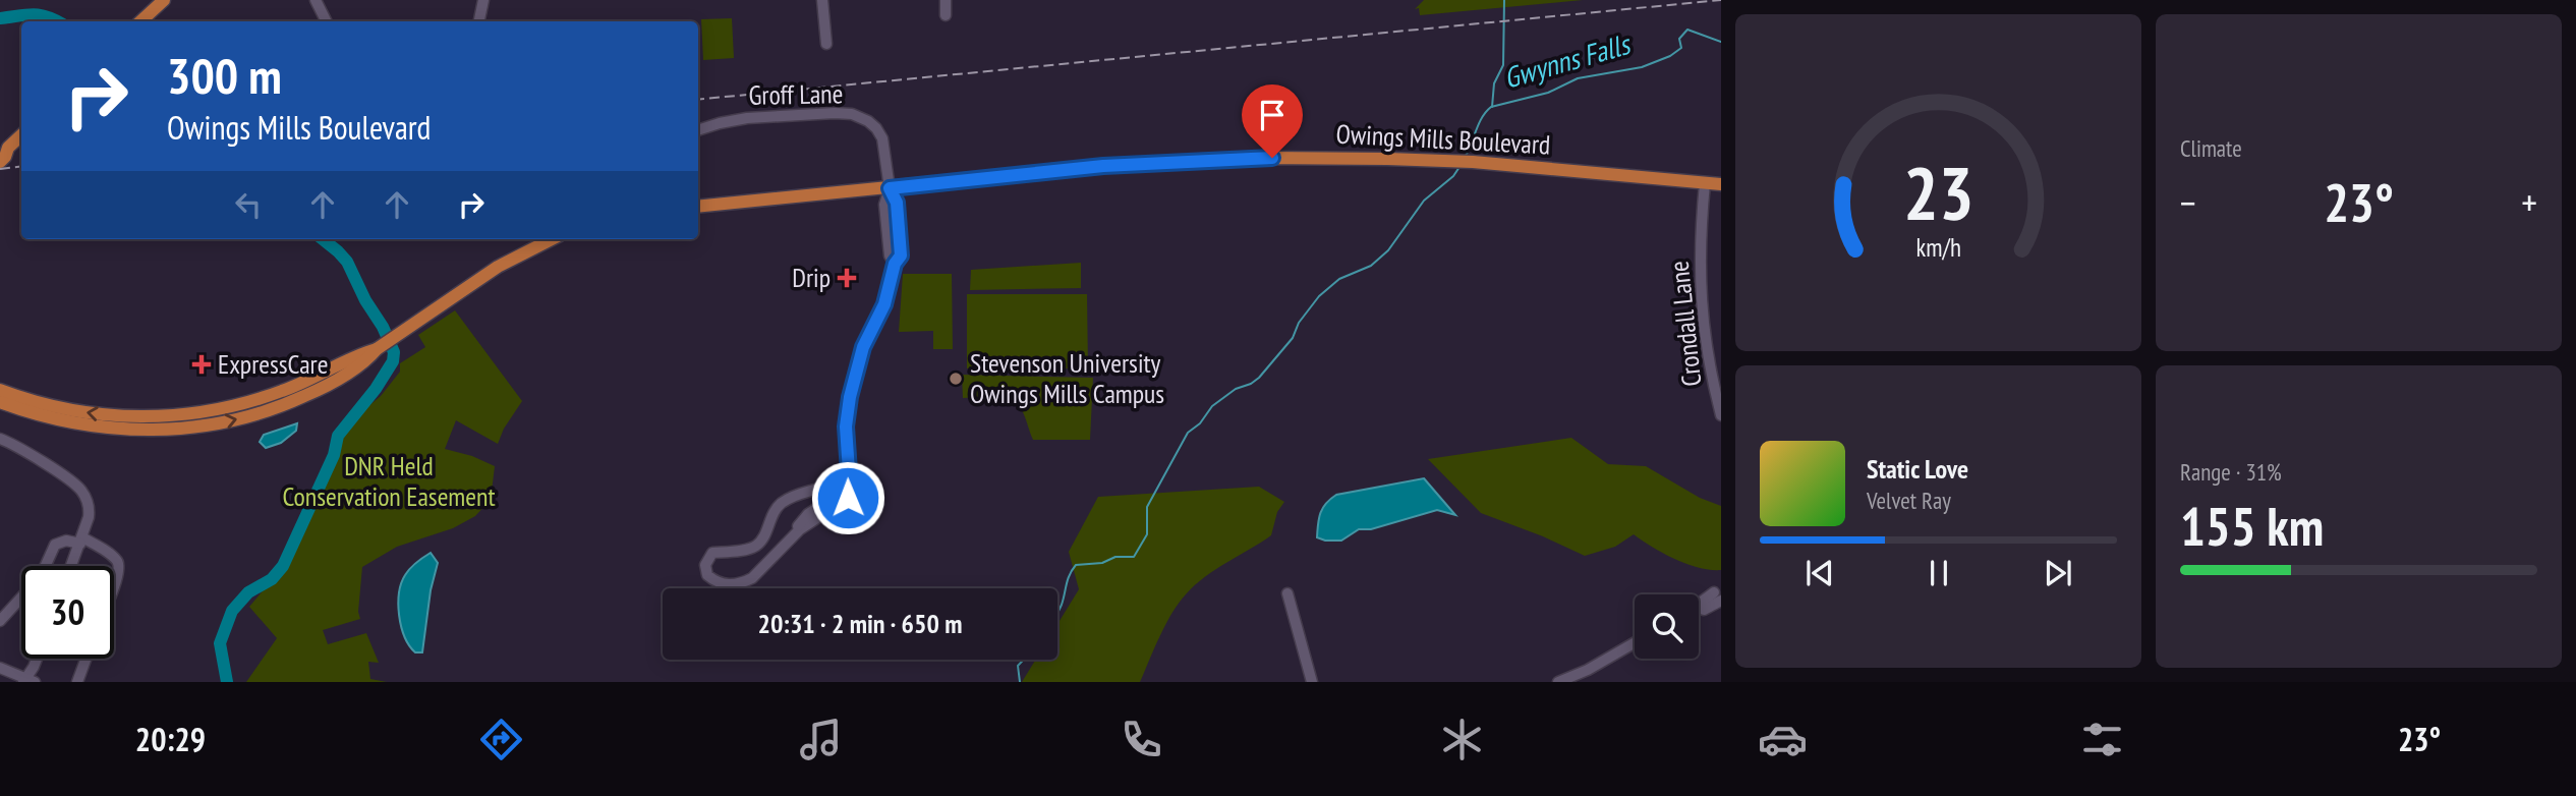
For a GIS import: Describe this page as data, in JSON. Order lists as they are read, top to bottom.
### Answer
{
  "streets": {
    "main road": ["Owings Mills Boulevard"],
    "street": ["Groff Lane", "Crondall Lane"]
  },
  "crossings": [
    ["Groff Lane", "Owings Mills Boulevard"],
    ["Owings Mills Boulevard", "Crondall Lane"]
  ],
  "water": ["Gwynns Falls"],
  "parks": ["DNR Held Conservation Easement"],
  "places": {
    "health": ["Drip", "ExpressCare"],
    "other": ["Stevenson University Owings Mills Campus"]
  },
  "page": {
    "tile": [
      "Climate",
      ["Range · 31%", "155 km"]
    ],
    "turn": ["300 m", "Owings Mills Boulevard"],
    "heat": ["−", "23°", "+"],
    "song": ["Static Love", "Velvet Ray"],
    "limit": "30",
    "trip": "20:31 · 2 min · 650 m",
    "tabs": ["20:29", "23°"],
    "gauge": ["23", "km/h"]
  }
}
